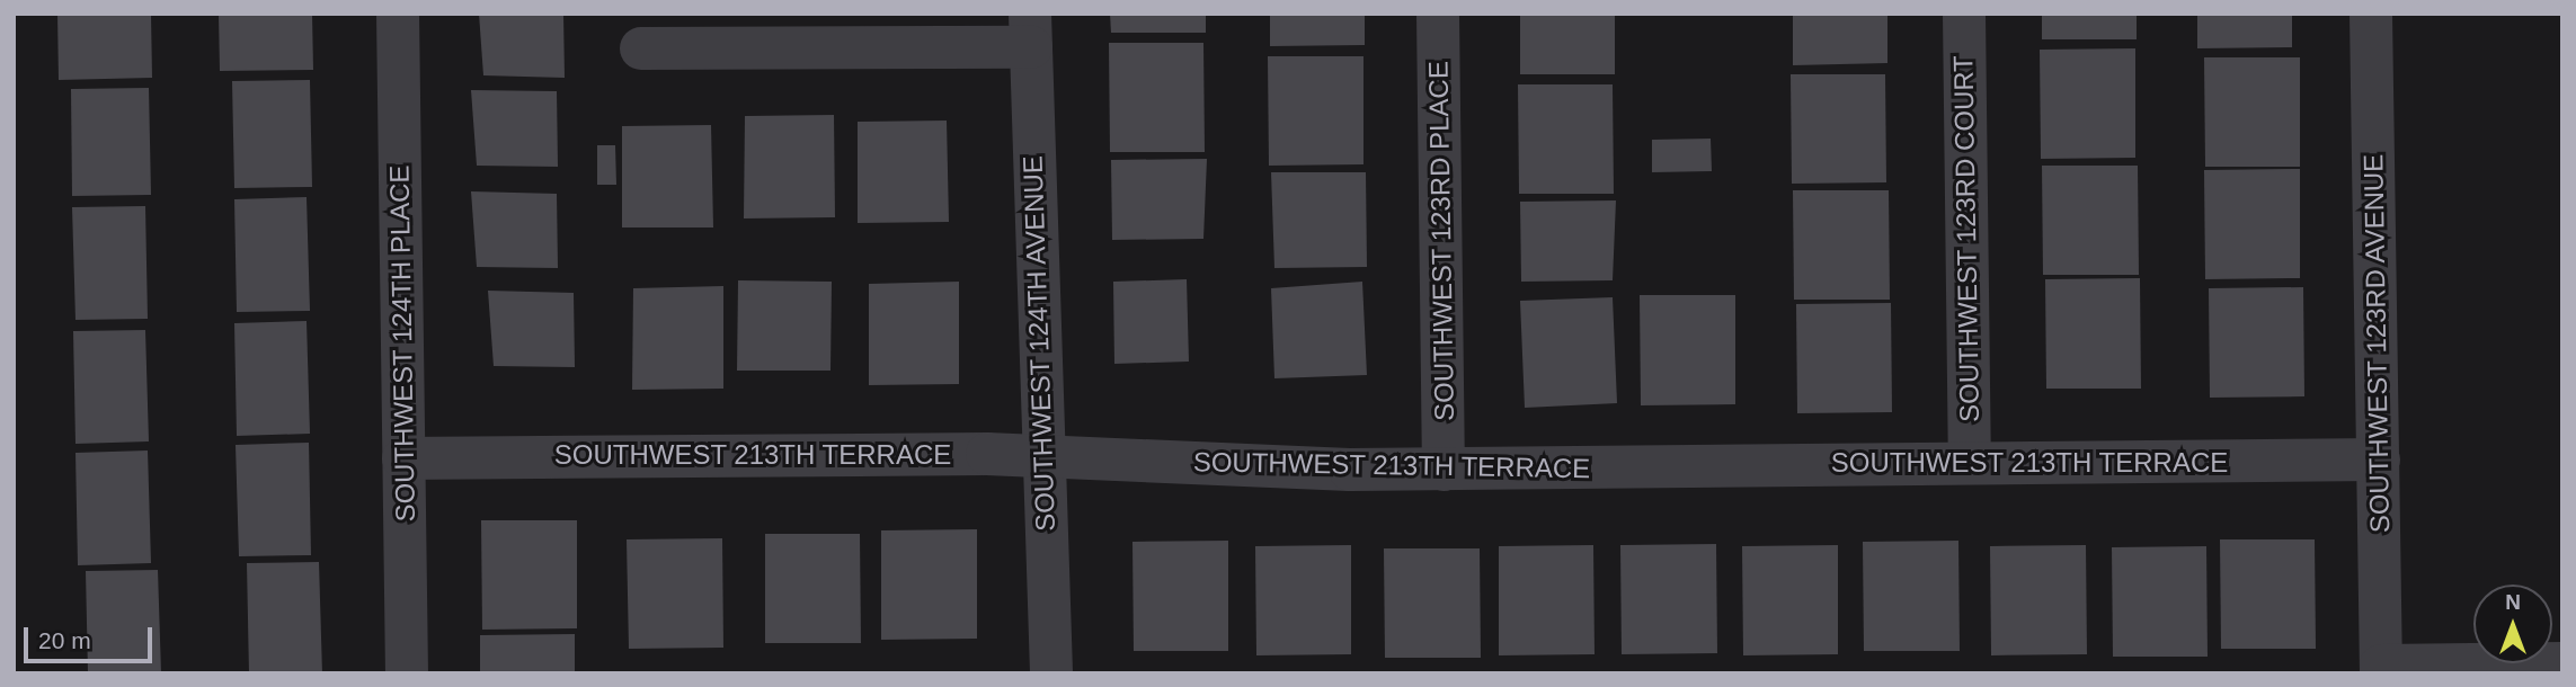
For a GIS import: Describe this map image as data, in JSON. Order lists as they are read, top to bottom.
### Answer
{
  "streets": {
    "street": [
      "SOUTHWEST 123RD COURT",
      "SOUTHWEST 123RD PLACE",
      "SOUTHWEST 124TH PLACE",
      "SOUTHWEST 124TH AVENUE",
      "SOUTHWEST 123RD AVENUE",
      "SOUTHWEST 213TH TERRACE"
    ]
  },
  "crossings": [
    ["SOUTHWEST 123RD COURT", "SOUTHWEST 213TH TERRACE"],
    ["SOUTHWEST 123RD PLACE", "SOUTHWEST 213TH TERRACE"],
    ["SOUTHWEST 124TH PLACE", "SOUTHWEST 213TH TERRACE"],
    ["SOUTHWEST 124TH AVENUE", "SOUTHWEST 213TH TERRACE"],
    ["SOUTHWEST 123RD AVENUE", "SOUTHWEST 213TH TERRACE"]
  ],
  "scale_bar": "20 m",
  "north": "top"
}
